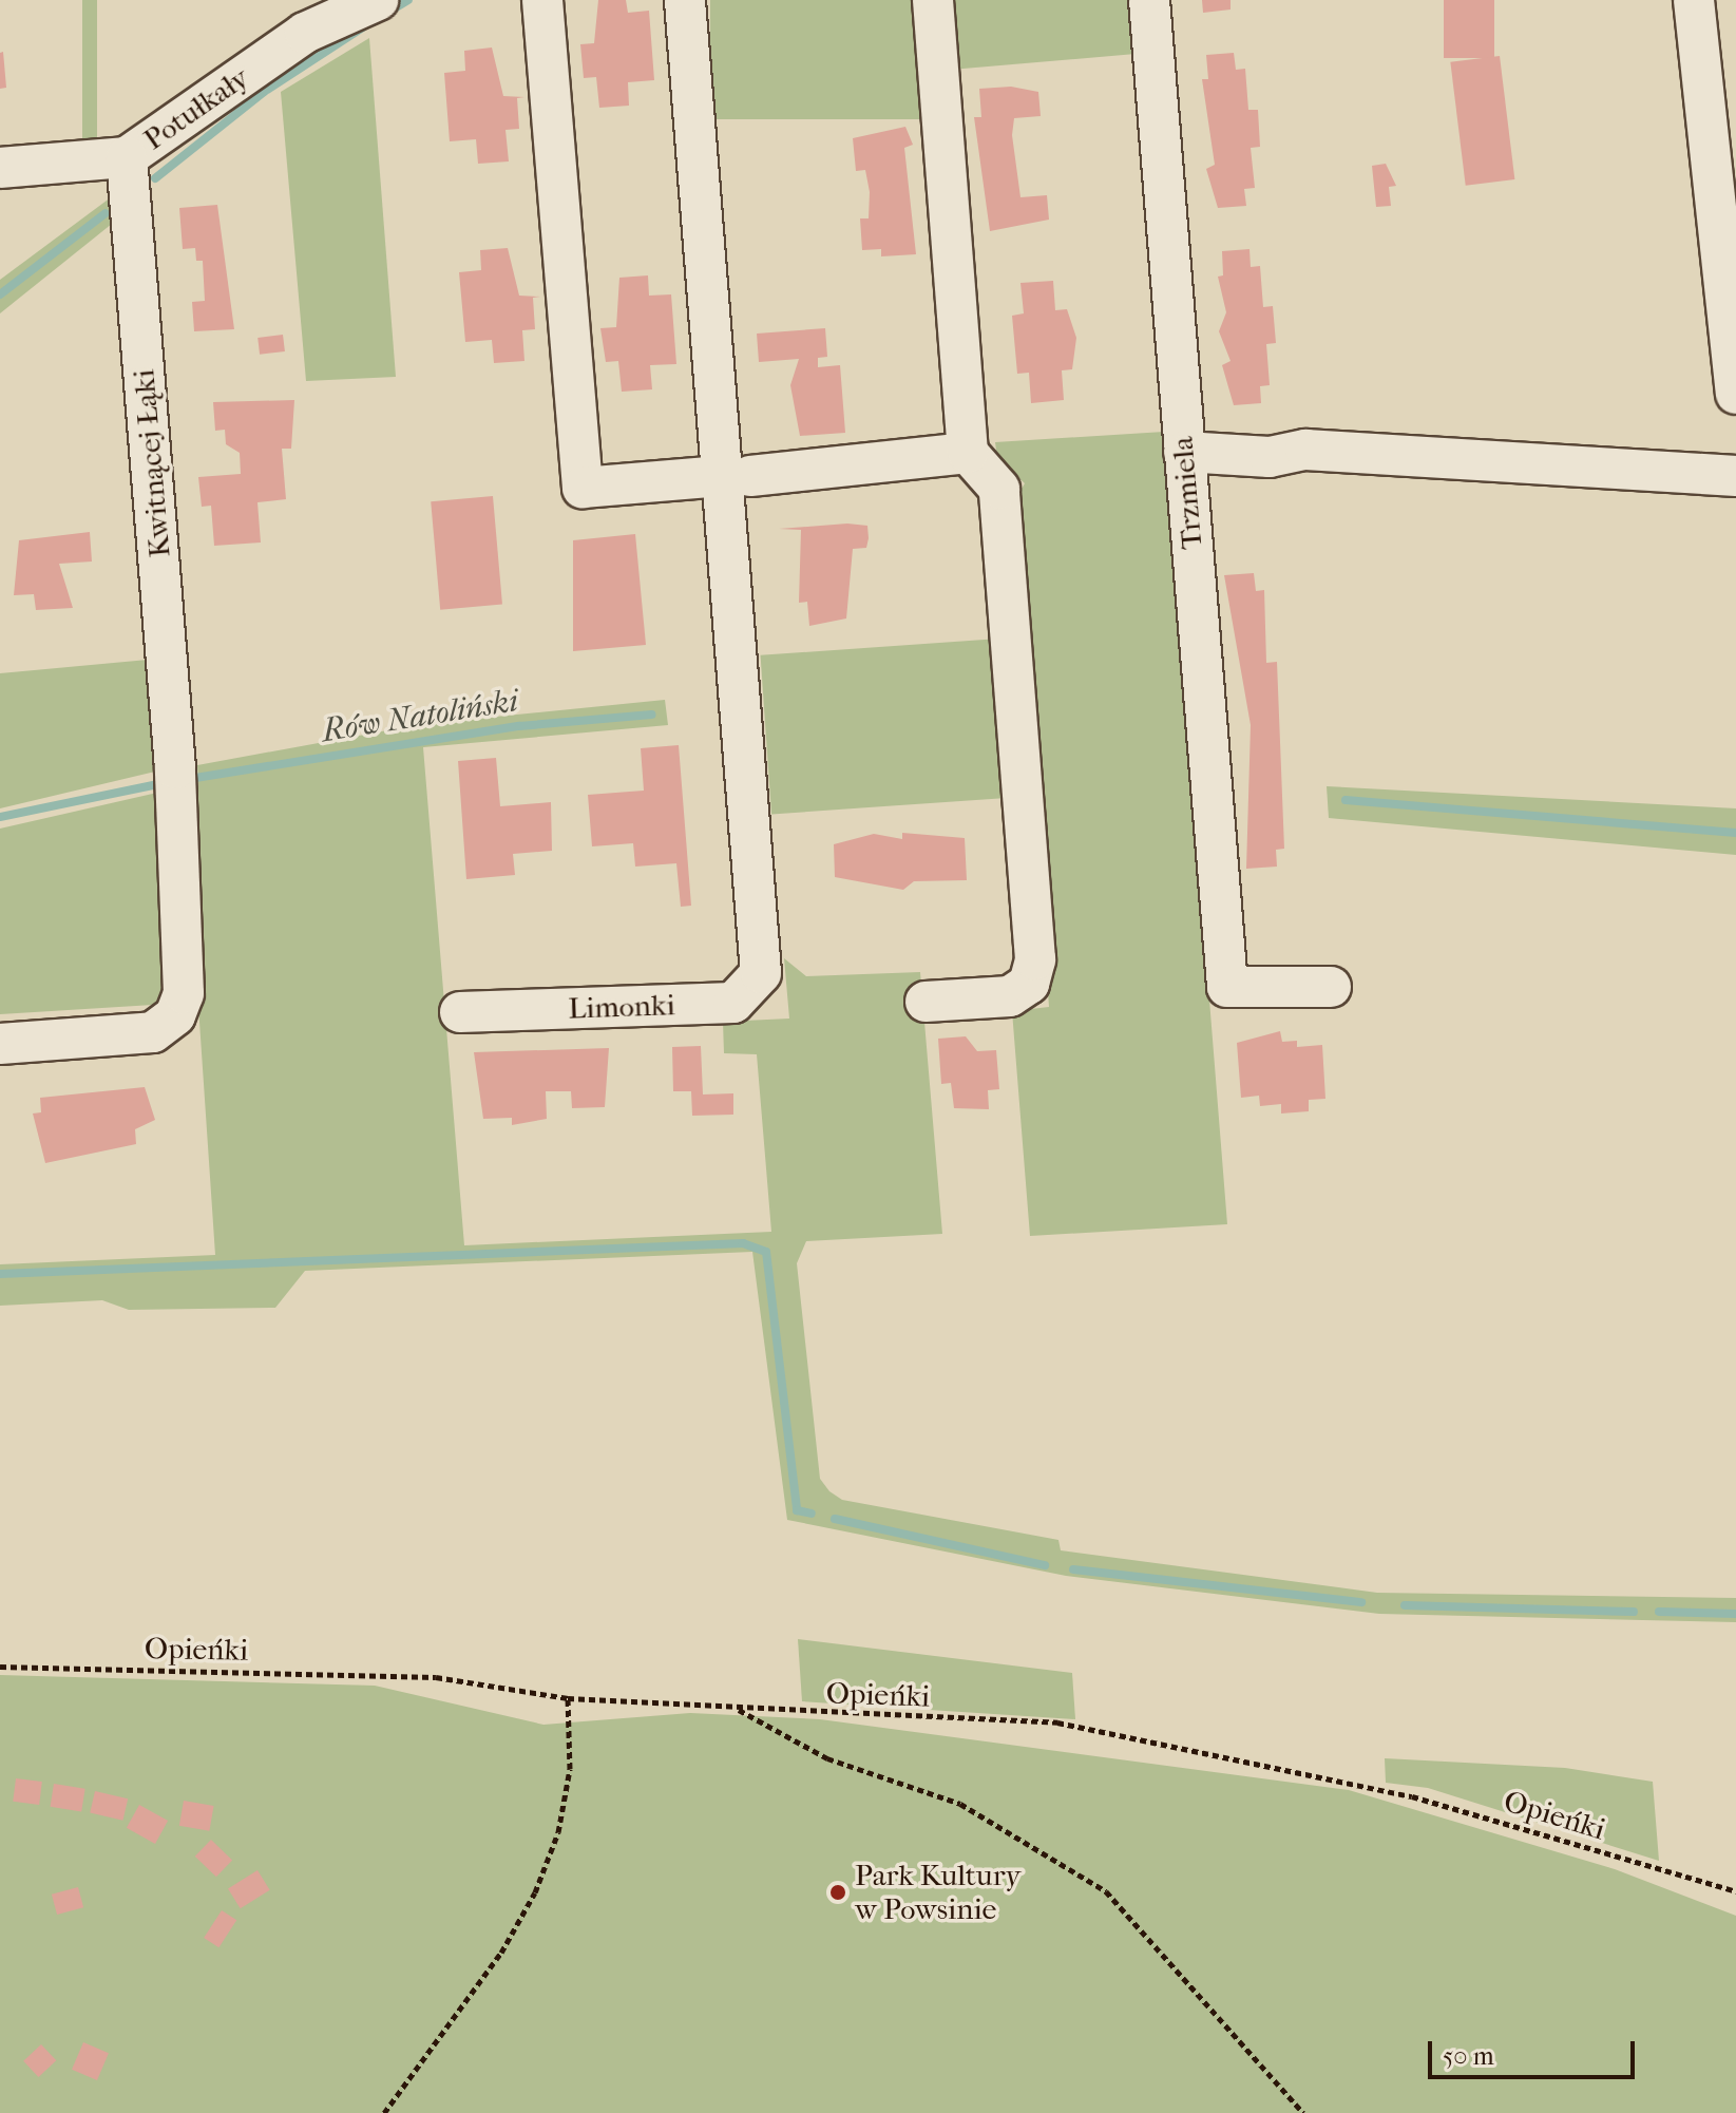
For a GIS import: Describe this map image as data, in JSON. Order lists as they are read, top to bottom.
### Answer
{
  "streets": {
    "street": [
      "Potułkały",
      "Kwitnącej Łąki",
      "Trzmiela",
      "Limonki"
    ],
    "path": ["Opieńki"]
  },
  "crossings": [
    ["Potułkały", "Kwitnącej Łąki"]
  ],
  "water": ["Rów Natoliński"],
  "places": ["Park Kultury w Powsinie"],
  "scale_bar": "50 m"
}
